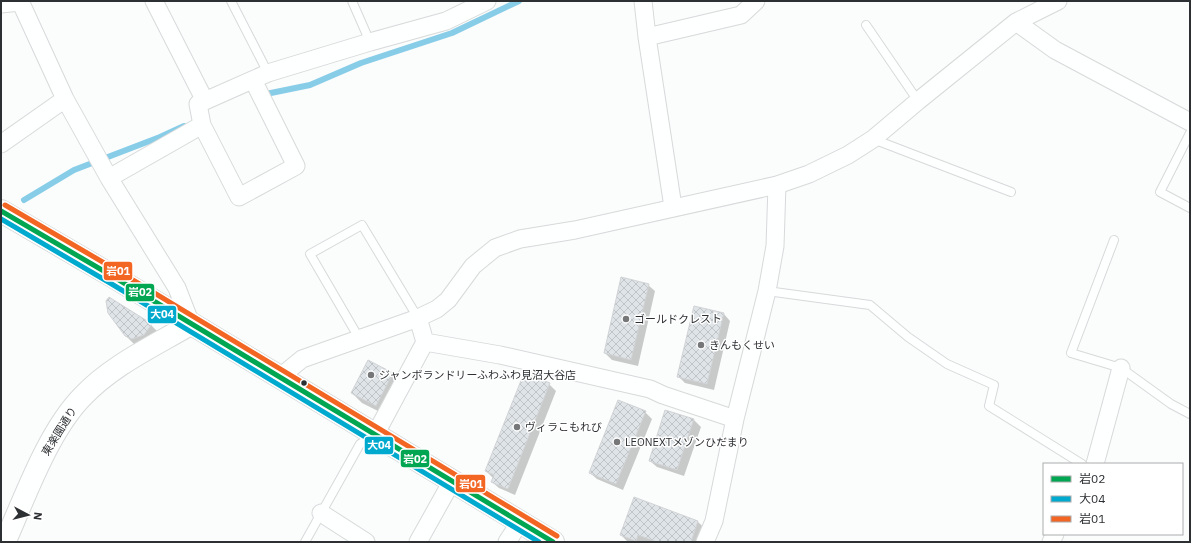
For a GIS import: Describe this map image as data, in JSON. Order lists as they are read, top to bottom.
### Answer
{
  "streets": {
    "street": ["東楽園通り"]
  },
  "places": [
    "ゴールドクレスト",
    "きんもくせい",
    "ジャンボランドリーふわふわ見沼大谷店",
    "ヴィラこもれび",
    "LEONEXTメゾンひだまり"
  ],
  "lines": ["transit line 岩01", "transit line 岩02", "transit line 大04"],
  "legend": ["岩02", "大04", "岩01"],
  "north": "right"
}
